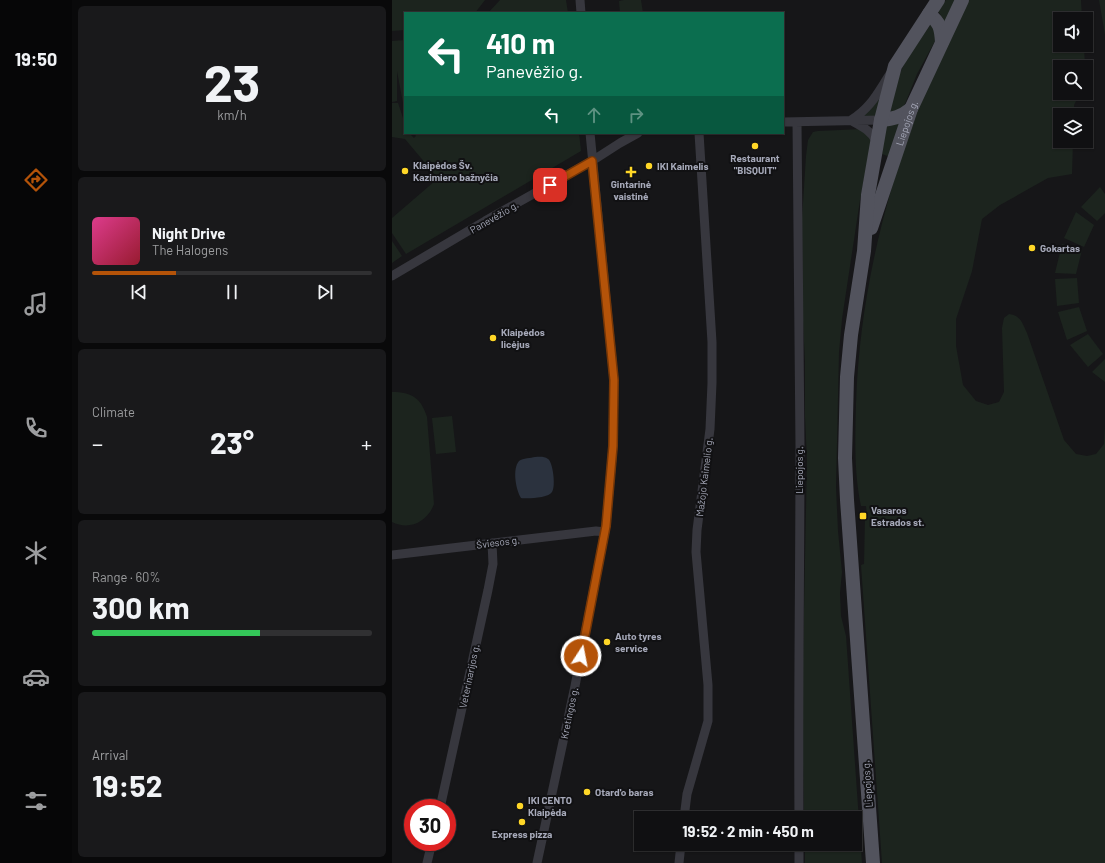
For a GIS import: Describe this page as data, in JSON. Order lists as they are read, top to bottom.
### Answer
{
  "streets": {
    "main road": ["Liepojos g."],
    "street": [
      "Panevėžio g.",
      "Mažojo Kaimelio g.",
      "Šviesos g.",
      "Veterinarijos g.",
      "Kretingos g."
    ]
  },
  "crossings": [
    ["Panevėžio g.", "Kretingos g."],
    ["Šviesos g.", "Veterinarijos g."],
    ["Šviesos g.", "Kretingos g."]
  ],
  "places": {
    "other": [
      "Restaurant \"BISQUIT\"",
      "IKI Kaimelis",
      "Klaipėdos Šv. Kazimiero bažnyčia",
      "Gokartas",
      "Klaipėdos licėjus",
      "Auto tyres service",
      "Otard'o baras",
      "IKI CENTO Klaipėda",
      "Express pizza"
    ],
    "health": ["Gintarinė vaistinė"],
    "transit": ["Vasaros Estrados st."]
  },
  "page": {
    "tabs": "19:50",
    "tile": [
      ["23", "km/h"],
      "Climate",
      ["Range · 60%", "300 km"],
      ["Arrival", "19:52"]
    ],
    "turn": ["410 m", "Panevėžio g."],
    "song": ["Night Drive", "The Halogens"],
    "heat": ["−", "23°", "+"],
    "limit": "30",
    "trip": "19:52 · 2 min · 450 m"
  }
}
